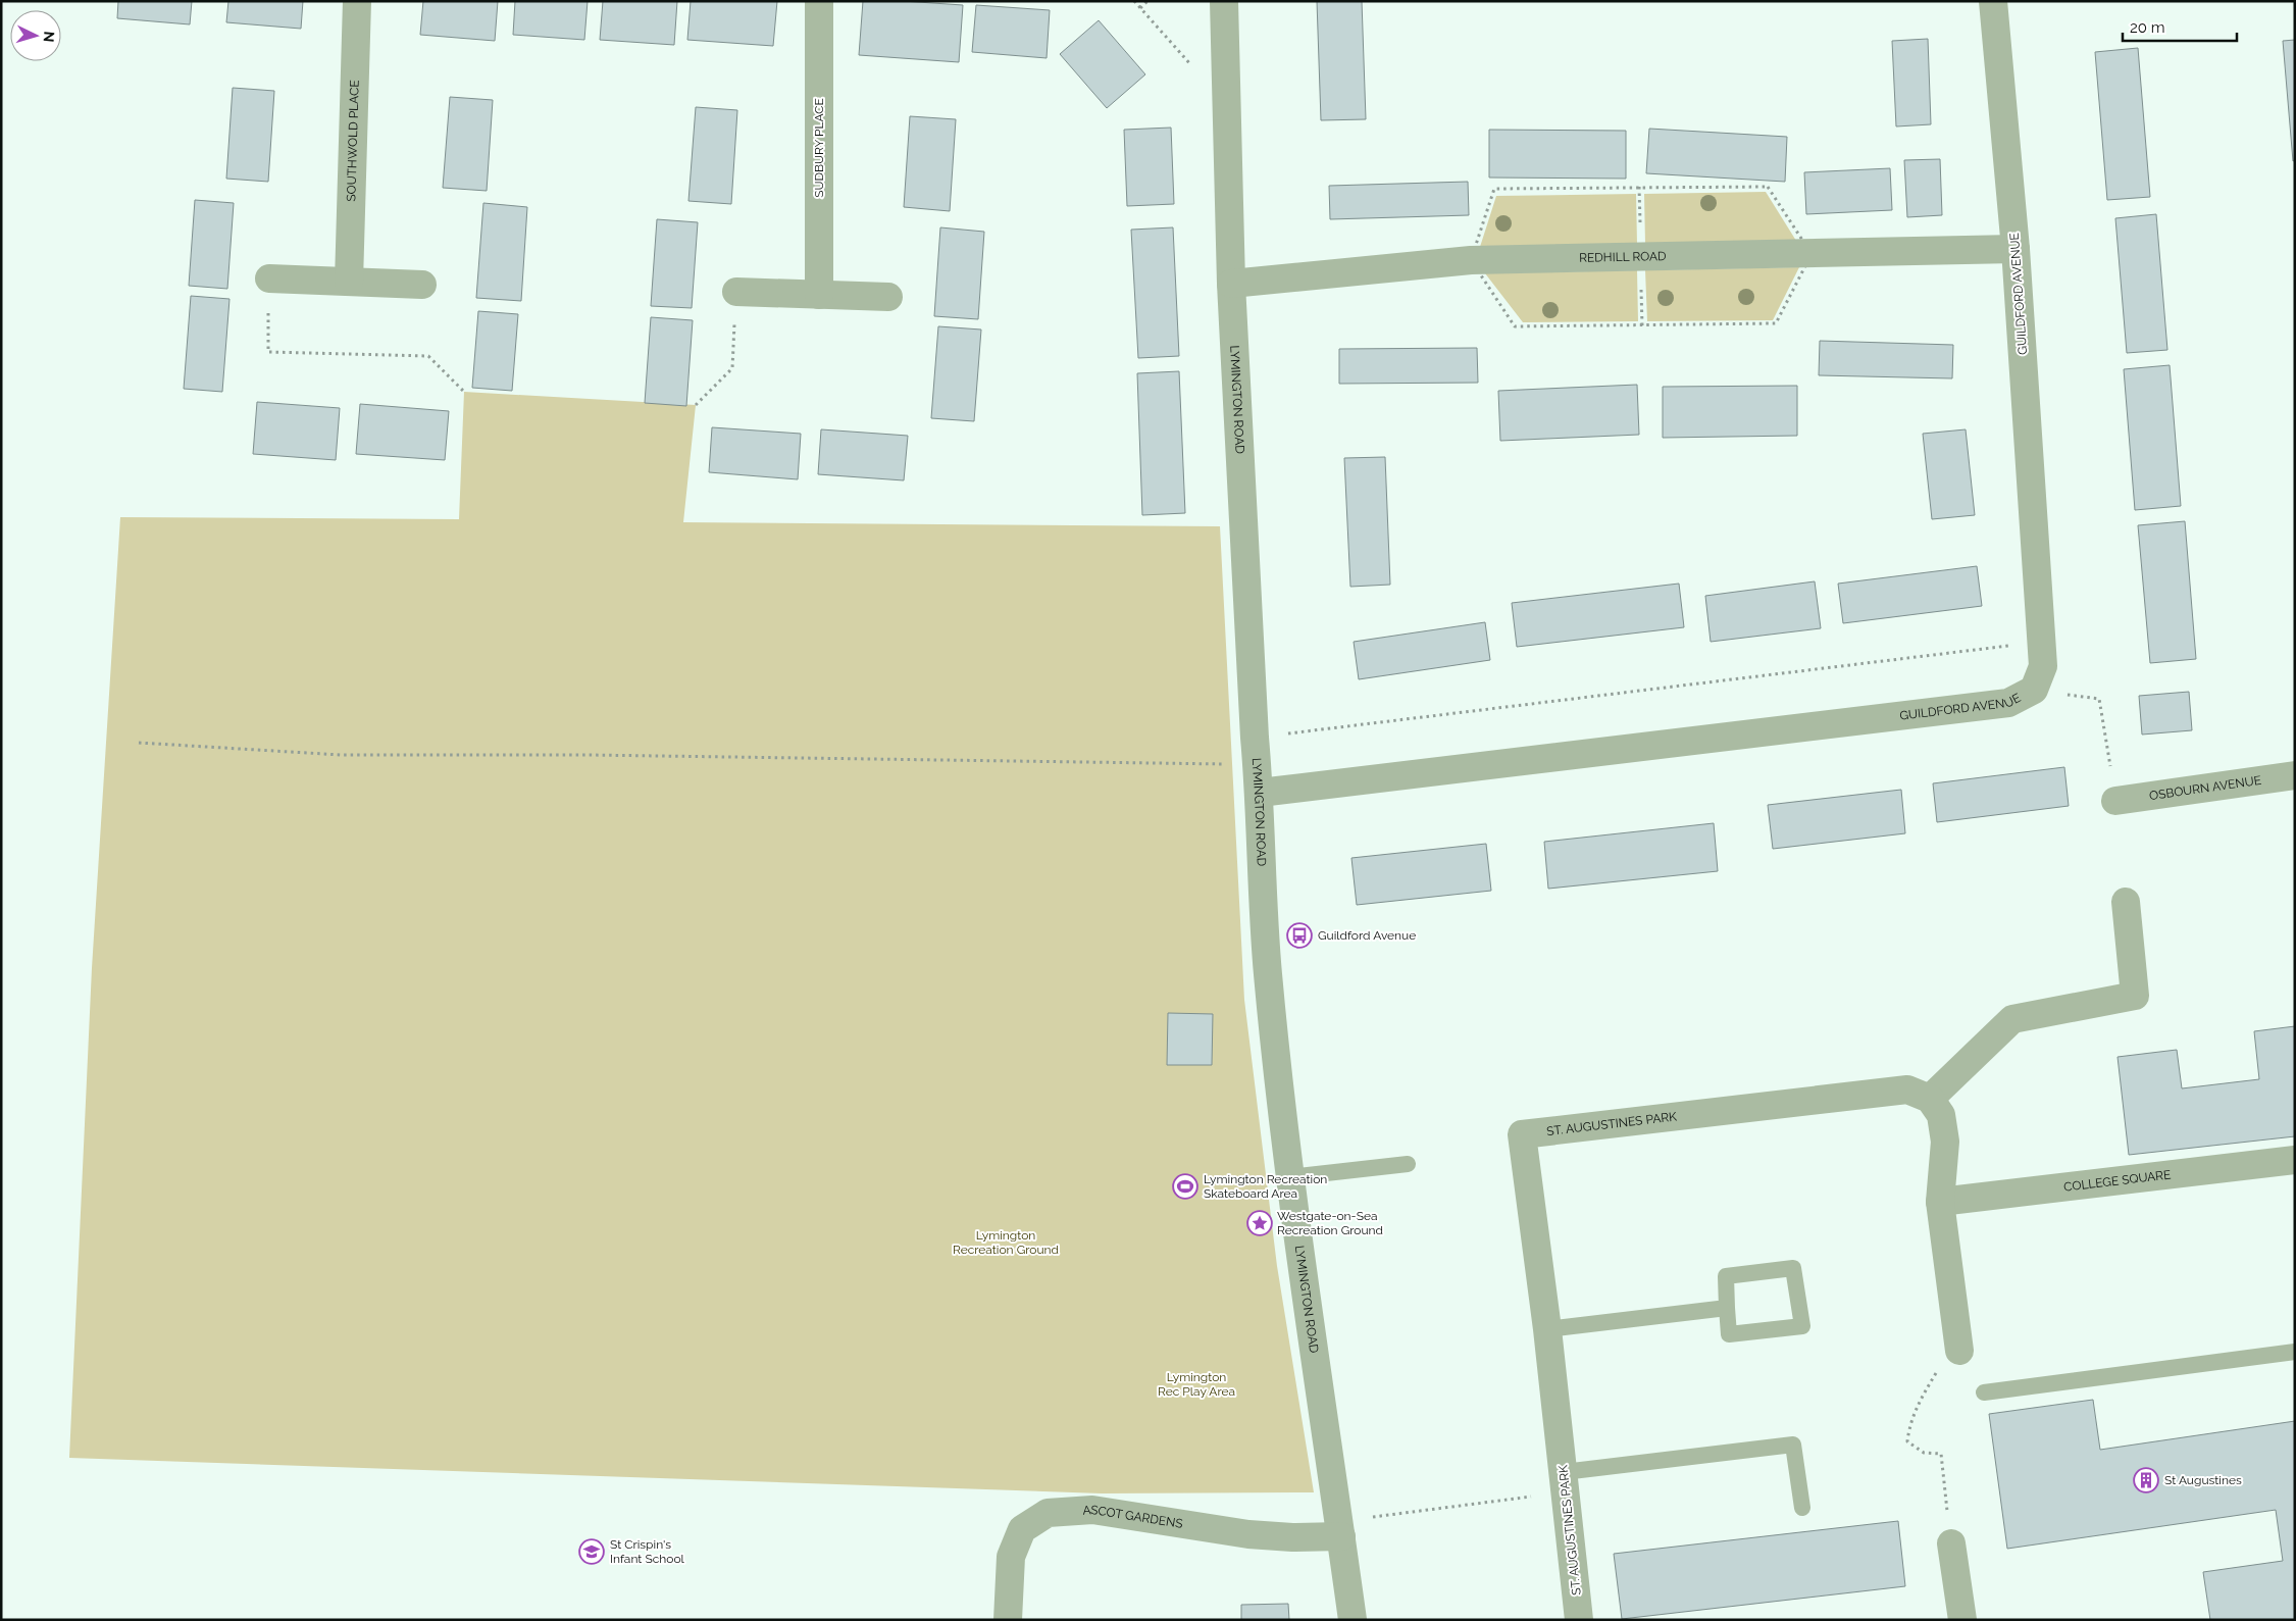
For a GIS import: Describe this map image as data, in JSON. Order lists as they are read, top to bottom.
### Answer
{
  "streets": {
    "street": [
      "SOUTHWOLD PLACE",
      "SUDBURY PLACE",
      "REDHILL ROAD",
      "GUILDFORD AVENUE",
      "LYMINGTON ROAD",
      "OSBOURN AVENUE",
      "ST. AUGUSTINES PARK",
      "COLLEGE SQUARE",
      "ASCOT GARDENS"
    ]
  },
  "crossings": [
    ["REDHILL ROAD", "GUILDFORD AVENUE"],
    ["REDHILL ROAD", "LYMINGTON ROAD"],
    ["GUILDFORD AVENUE", "LYMINGTON ROAD"],
    ["LYMINGTON ROAD", "ASCOT GARDENS"]
  ],
  "parks": ["Lymington Recreation Ground", "Lymington Rec Play Area"],
  "places": {
    "bus stop": ["Guildford Avenue"],
    "sports": ["Lymington Recreation Skateboard Area"],
    "place": ["Westgate-on-Sea Recreation Ground"],
    "building": ["St Augustines"],
    "school or university": ["St Crispin's Infant School"]
  },
  "scale_bar": "20 m",
  "north": "right"
}
